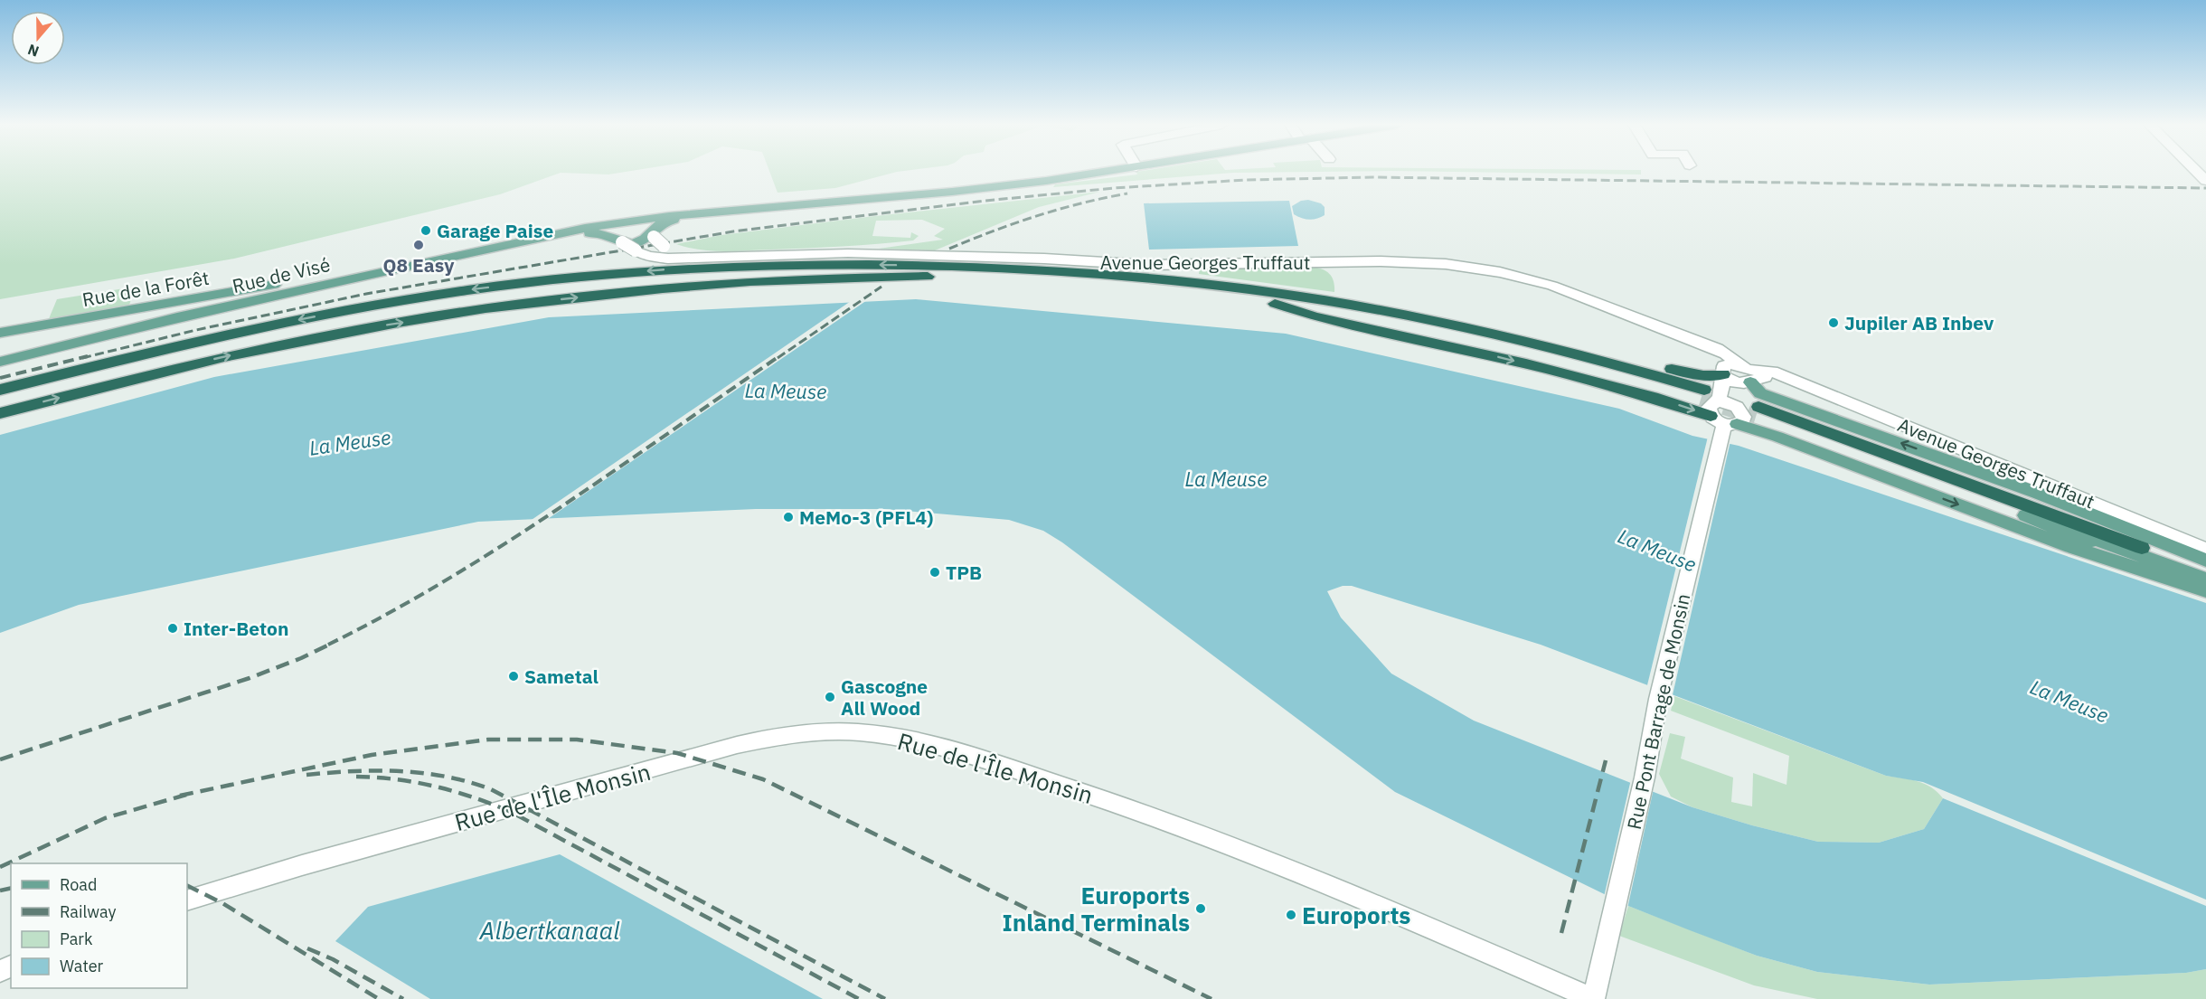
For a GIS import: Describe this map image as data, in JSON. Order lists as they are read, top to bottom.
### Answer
{
  "streets": {
    "main road": ["Rue de Visé", "Rue de la Forêt"],
    "street": ["Avenue Georges Truffaut", "Rue Pont Barrage de Monsin", "Rue de l'Île Monsin"]
  },
  "crossings": [
    ["Avenue Georges Truffaut", "Rue de Visé"],
    ["Rue de Visé", "Rue de la Forêt"],
    ["Rue Pont Barrage de Monsin", "Rue de l'Île Monsin"]
  ],
  "water": ["La Meuse", "Albertkanaal"],
  "places": [
    "Garage Paise",
    "Q8 Easy",
    "Jupiler AB Inbev",
    "MeMo-3 (PFL4)",
    "TPB",
    "Inter-Beton",
    "Sametal",
    "Gascogne All Wood",
    "Euroports Inland Terminals",
    "Euroports"
  ],
  "legend": [
    "Road",
    "Railway",
    "Park",
    "Water"
  ],
  "north": "bottom"
}
